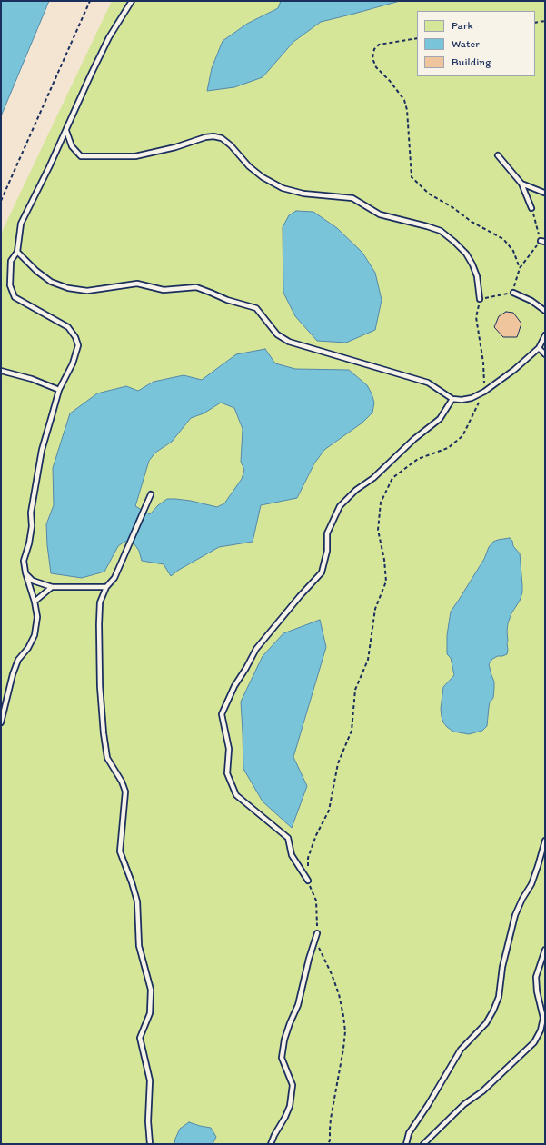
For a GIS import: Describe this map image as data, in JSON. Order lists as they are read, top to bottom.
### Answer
{
  "legend": ["Park", "Water", "Building"]
}
